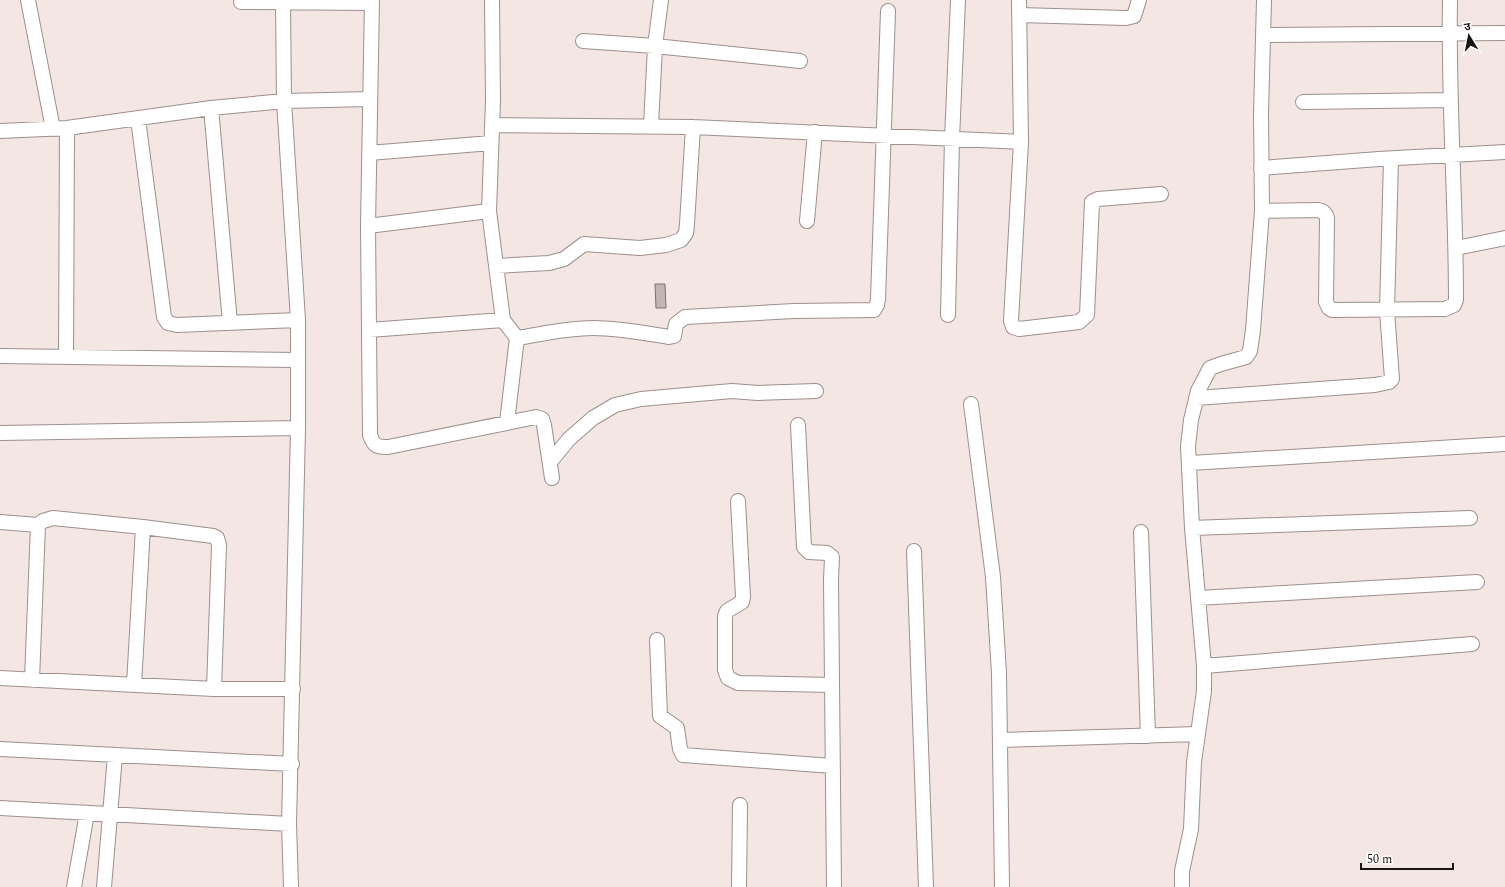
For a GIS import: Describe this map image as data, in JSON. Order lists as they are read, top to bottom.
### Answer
{
  "scale_bar": "50 m",
  "north": "top"
}
